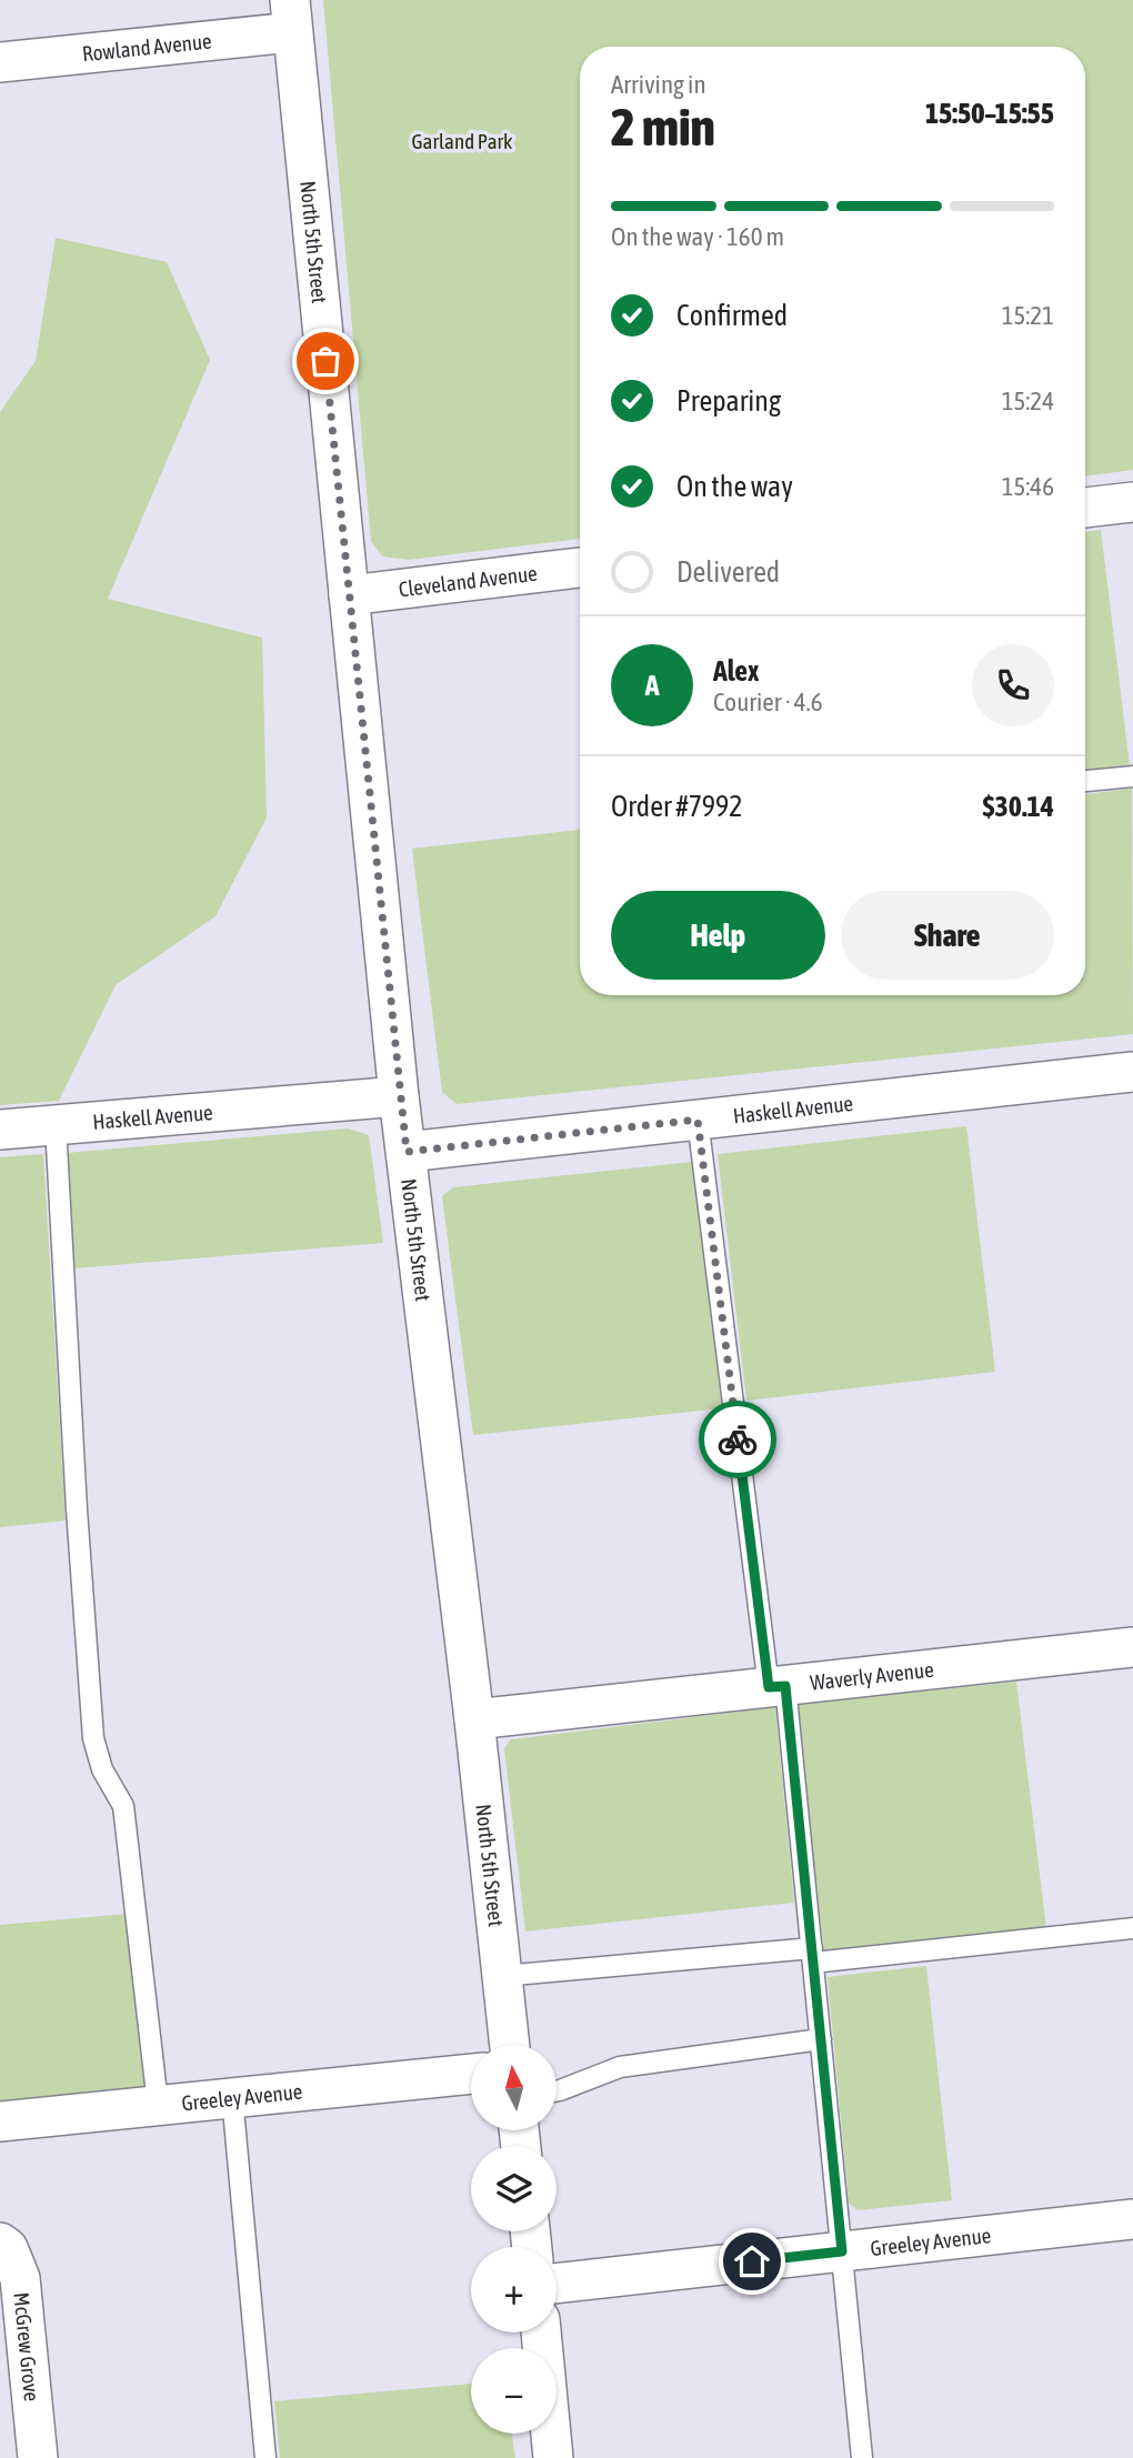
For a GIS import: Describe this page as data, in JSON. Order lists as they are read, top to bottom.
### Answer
{
  "streets": {
    "street": [
      "Rowland Avenue",
      "North 5th Street",
      "Cleveland Avenue",
      "Haskell Avenue",
      "Waverly Avenue",
      "Greeley Avenue",
      "McGrew Grove"
    ]
  },
  "crossings": [
    ["Rowland Avenue", "North 5th Street"],
    ["North 5th Street", "Cleveland Avenue"],
    ["North 5th Street", "Haskell Avenue"],
    ["North 5th Street", "Waverly Avenue"]
  ],
  "parks": ["Garland Park"],
  "north": "top",
  "page": {
    "heading": ["2 min", "Arriving in", "15:50–15:55"],
    "panel": [
      "Alex",
      "Courier · 4.6",
      "Order #7992",
      "$30.14"
    ],
    "bar": "On the way · 160 m",
    "list": [
      ["Confirmed", "15:21"],
      ["Preparing", "15:24"],
      ["On the way", "15:46"],
      "Delivered"
    ],
    "round": "A",
    "buttons": ["Help", "Share"],
    "map_buttons": ["+", "−"]
  }
}
